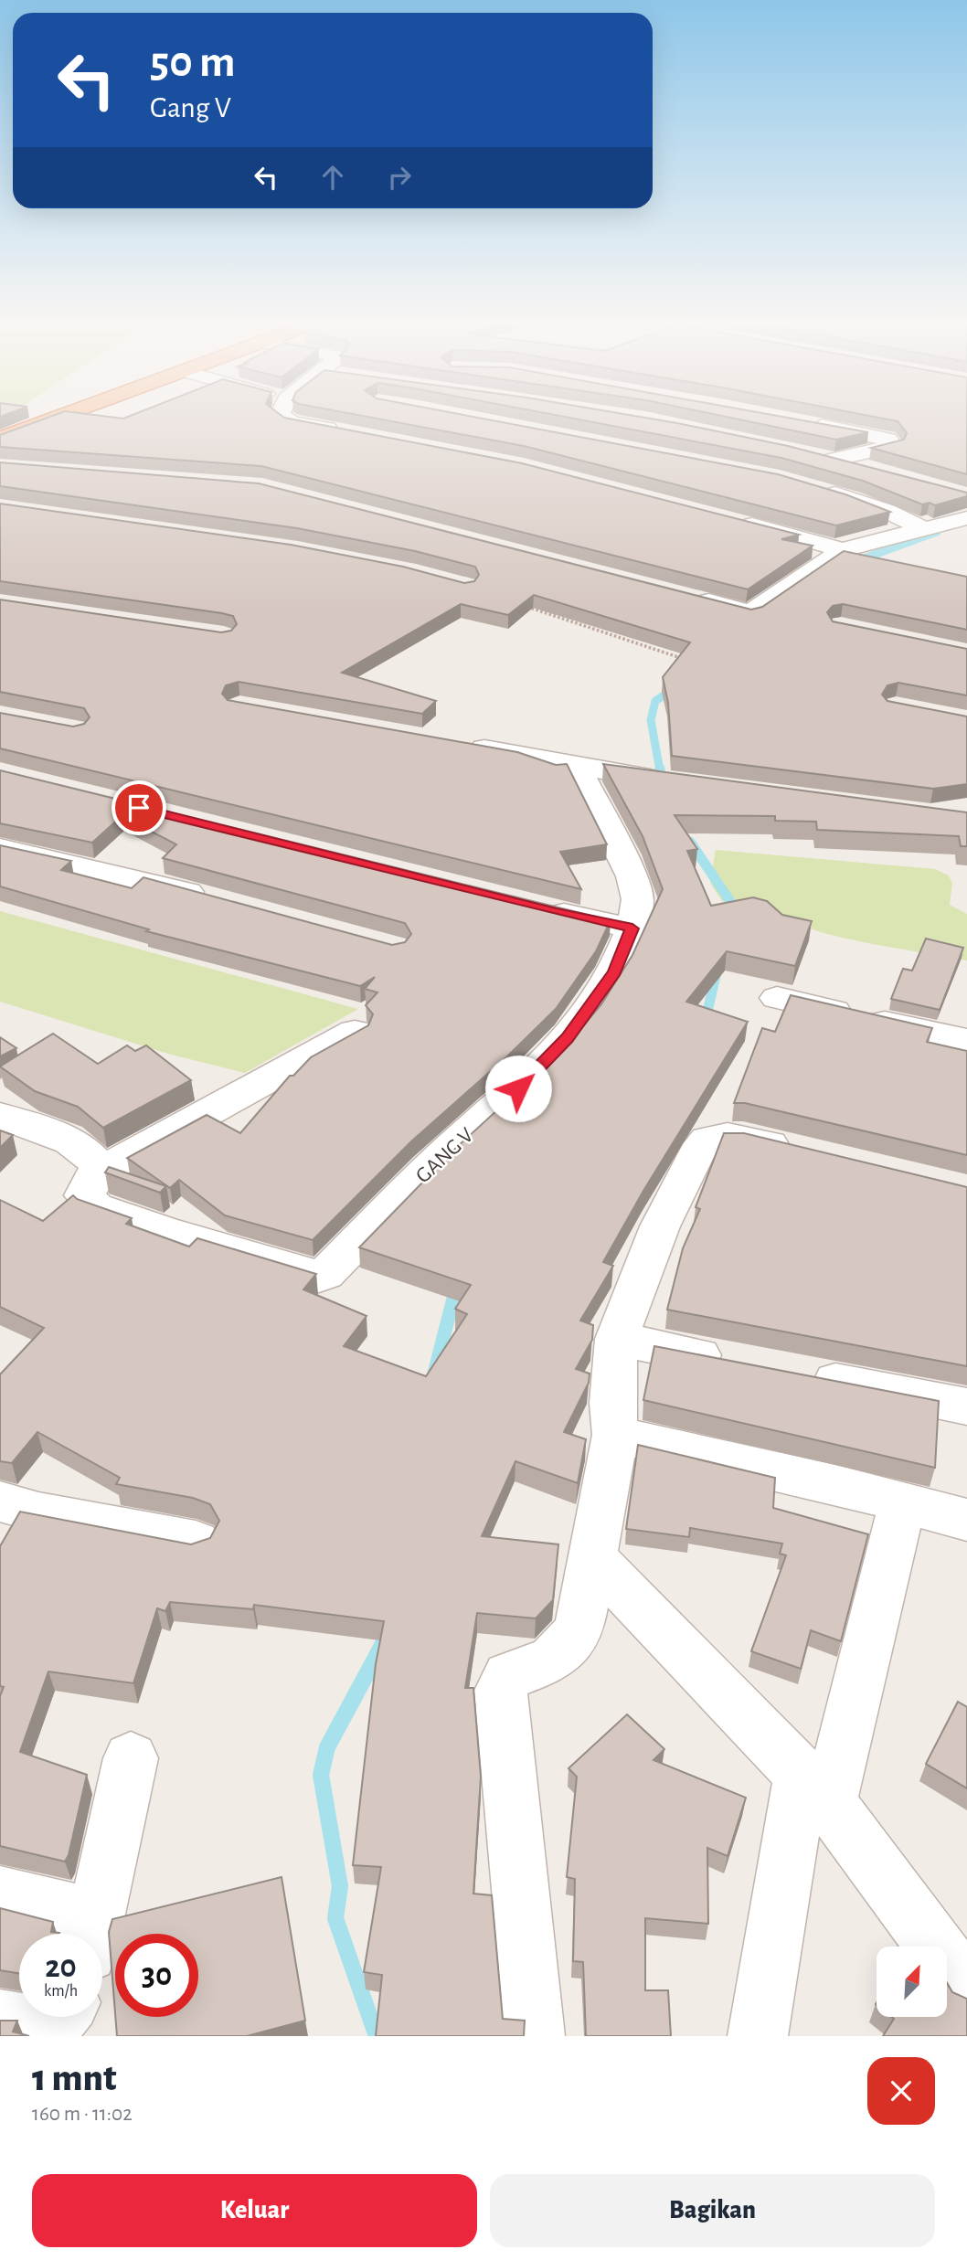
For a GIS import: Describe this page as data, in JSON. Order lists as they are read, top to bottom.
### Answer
{
  "streets": {
    "street": ["GANG V"]
  },
  "north": "top right",
  "page": {
    "turn": ["50 m", "Gang V"],
    "speed": "20 km/h",
    "limit": "30",
    "heading": ["1 mnt", "160 m · 11:02"],
    "buttons": ["Keluar", "Bagikan"]
  }
}
